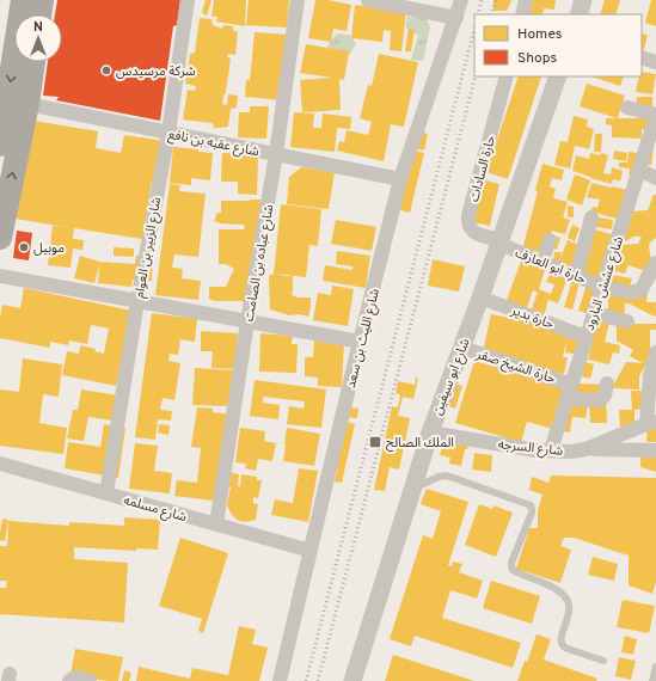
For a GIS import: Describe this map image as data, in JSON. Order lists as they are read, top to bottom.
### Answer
{
  "streets": {
    "street": [
      "شارع عقبه بن نافع",
      "حارة السادات",
      "شارع الزبير بن العوام",
      "شارع عباده بن الصامت",
      "حارة ابو العارف",
      "شارع عشش البارود",
      "حارة بدير",
      "شارع الليث بن سعد",
      "حارة الشيخ صقر",
      "شارع ابو سيفين",
      "شارع السرجه",
      "شارع مسلمه"
    ]
  },
  "crossings": [
    ["شارع عقبه بن نافع", "شارع الزبير بن العوام"],
    ["شارع عقبه بن نافع", "شارع عباده بن الصامت"],
    ["شارع عقبه بن نافع", "شارع الليث بن سعد"],
    ["حارة السادات", "حارة ابو العارف"],
    ["حارة السادات", "شارع ابو سيفين"],
    ["شارع الزبير بن العوام", "شارع مسلمه"],
    ["شارع عباده بن الصامت", "شارع مسلمه"],
    ["حارة ابو العارف", "شارع عشش البارود"],
    ["حارة ابو العارف", "شارع ابو سيفين"],
    ["شارع عشش البارود", "حارة بدير"],
    ["شارع عشش البارود", "حارة الشيخ صقر"],
    ["شارع عشش البارود", "شارع السرجه"],
    ["حارة بدير", "شارع ابو سيفين"],
    ["شارع الليث بن سعد", "شارع مسلمه"],
    ["حارة الشيخ صقر", "شارع ابو سيفين"],
    ["شارع ابو سيفين", "شارع السرجه"]
  ],
  "places": {
    "other": ["شركة مرسيدس", "موبيل"],
    "transit": ["الملك الصالح"]
  },
  "legend": ["Homes", "Shops"],
  "north": "top"
}
